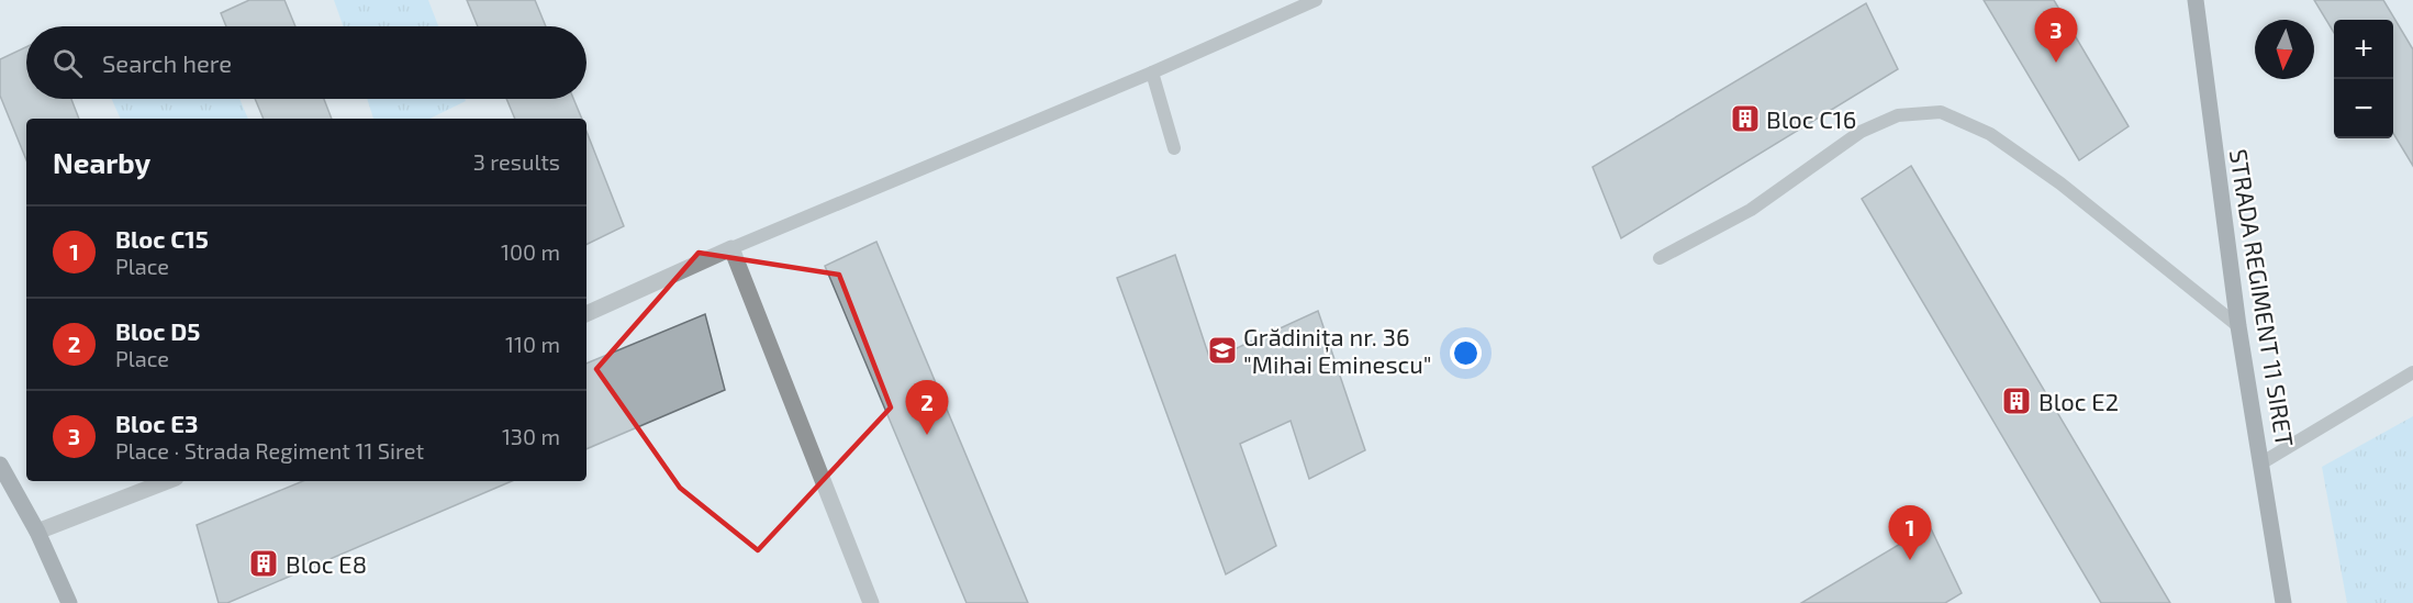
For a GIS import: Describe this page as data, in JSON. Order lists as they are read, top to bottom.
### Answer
{
  "streets": {
    "street": ["STRADA REGIMENT 11 SIRET"]
  },
  "places": {
    "building": ["Bloc C16", "Bloc E2", "Bloc E8"],
    "school or university": ["Grădinița nr. 36 \"Mihai Eminescu\""]
  },
  "north": "bottom",
  "page": {
    "pins": ["3", "2", "1"],
    "map_buttons": ["+", "−"],
    "search": "Search here",
    "heading": ["Nearby", "3 results"],
    "list": [
      {
        "mark": "1",
        "name": "Bloc C15",
        "note": "Place",
        "value": "100 m"
      },
      {
        "mark": "2",
        "name": "Bloc D5",
        "note": "Place",
        "value": "110 m"
      },
      {
        "mark": "3",
        "name": "Bloc E3",
        "note": "Place · Strada Regiment 11 Siret",
        "value": "130 m"
      }
    ]
  }
}
